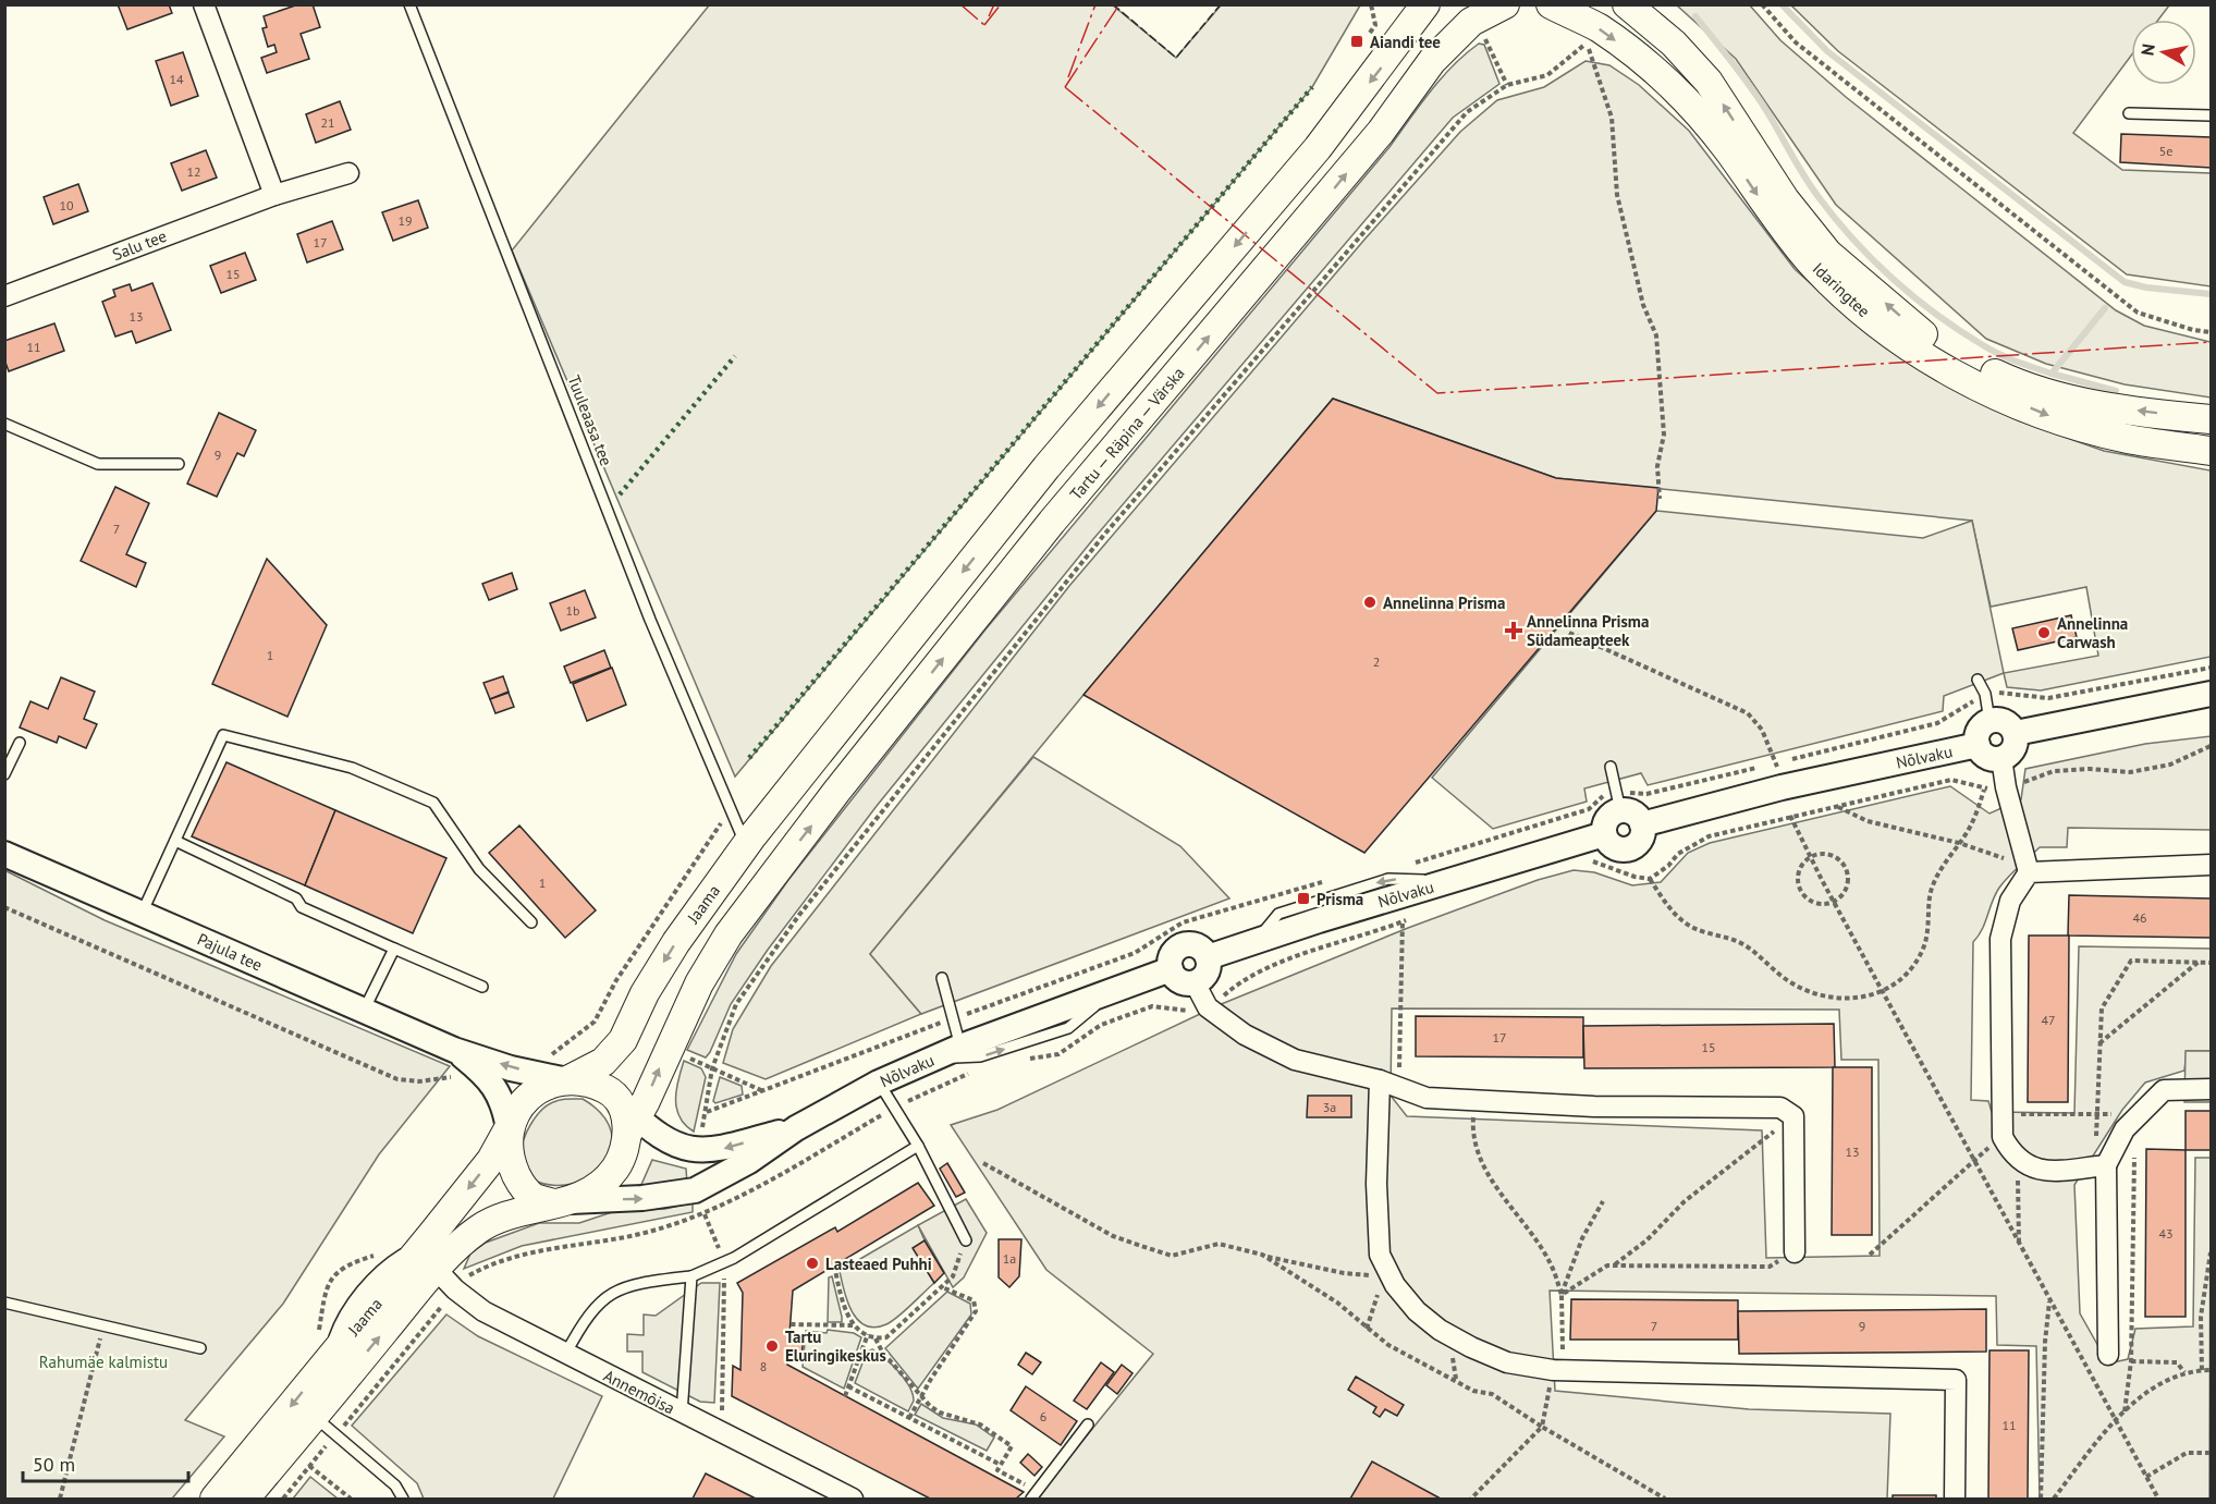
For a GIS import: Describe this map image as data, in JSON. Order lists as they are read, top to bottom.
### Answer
{
  "streets": {
    "main road": ["Idaringtee", "Tartu — Räpina — Värska", "Jaama"],
    "street": [
      "Salu tee",
      "Nõlvaku",
      "Pajula tee",
      "Annemõisa"
    ],
    "lane": ["Tuuleaasa tee"]
  },
  "crossings": [
    ["Tuuleaasa tee", "Jaama"],
    ["Tartu — Räpina — Värska", "Nõlvaku"],
    ["Tartu — Räpina — Värska", "Jaama"],
    ["Nõlvaku", "Jaama"],
    ["Jaama", "Annemõisa"]
  ],
  "parks": ["Rahumäe kalmistu"],
  "places": {
    "transit": ["Aiandi tee", "Prisma"],
    "other": [
      "Annelinna Prisma",
      "Annelinna Carwash",
      "Lasteaed Puhhi",
      "Tartu Eluringikeskus"
    ],
    "health": ["Annelinna Prisma Südameapteek"]
  },
  "house_numbers": [
    "14",
    "21",
    "5e",
    "12",
    "10",
    "19",
    "17",
    "15",
    "13",
    "11",
    "9",
    "7",
    "1b",
    "1",
    "2",
    "1",
    "46",
    "47",
    "17",
    "15",
    "3a",
    "13",
    "43",
    "1a",
    "7",
    "9",
    "8",
    "6",
    "11"
  ],
  "scale_bar": "50 m",
  "north": "left"
}
